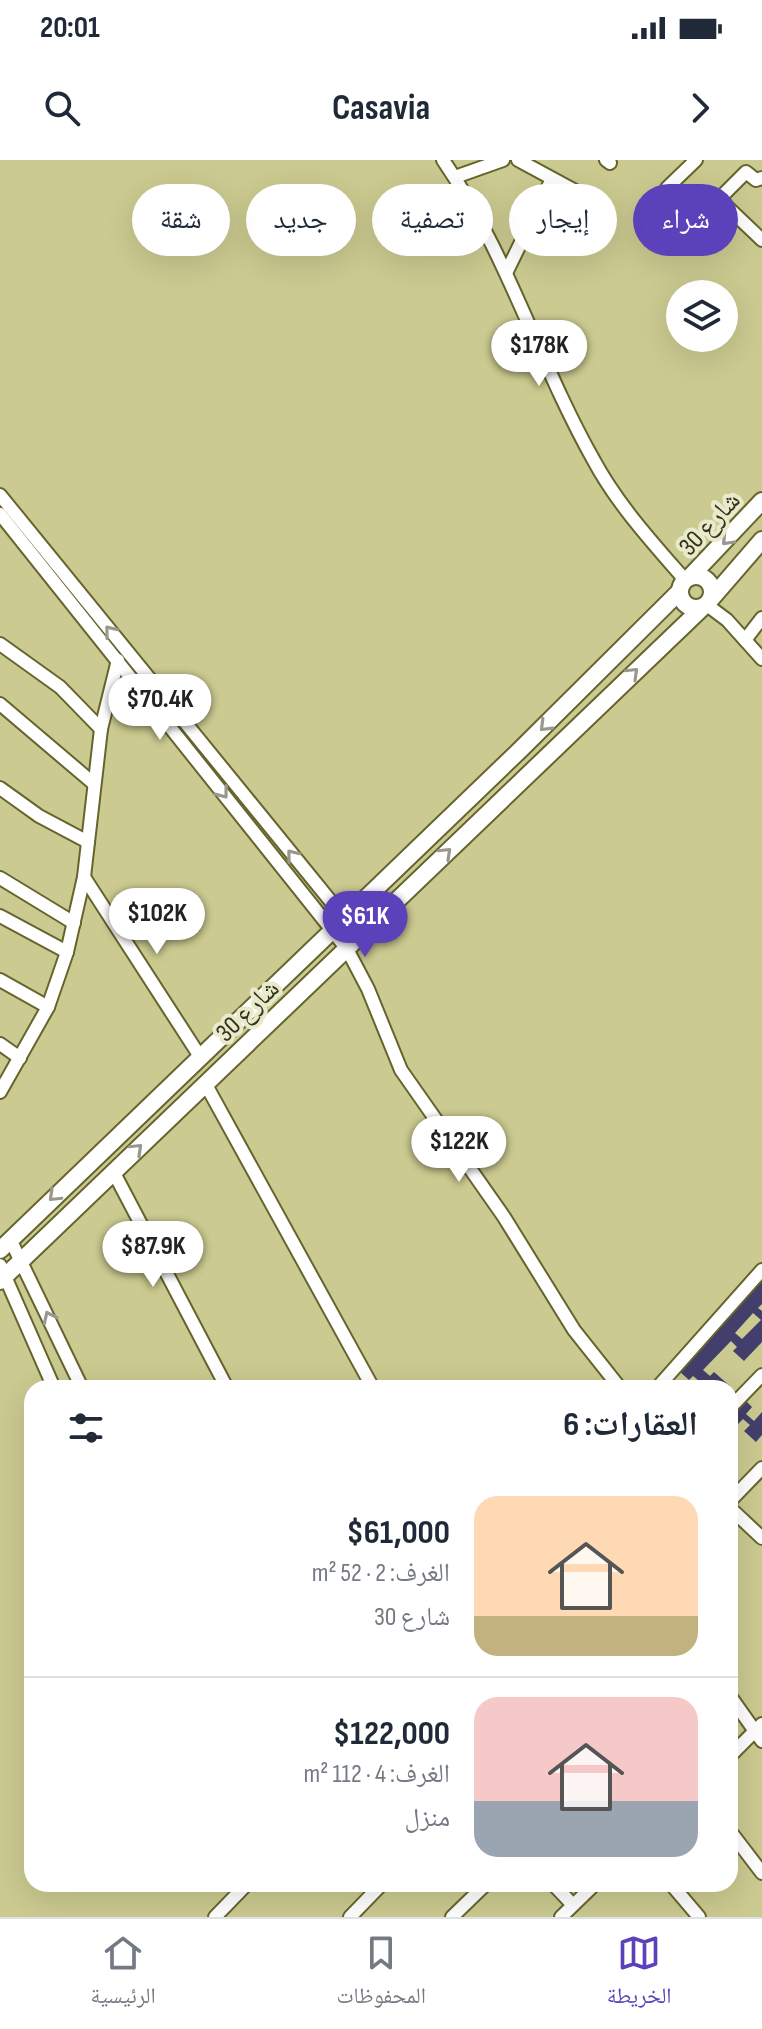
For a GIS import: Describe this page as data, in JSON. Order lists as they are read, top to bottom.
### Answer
{
  "streets": {
    "street": ["شارع 30"]
  },
  "page": {
    "status": "20:01",
    "header": "Casavia",
    "chip": [
      "شراء",
      "إيجار",
      "تصفية",
      "جديد",
      "شقة"
    ],
    "price": [
      "$178K",
      "$70.4K",
      "$102K",
      "$61K",
      "$122K",
      "$87.9K"
    ],
    "heading": "العقارات: 6",
    "list": [
      {
        "name": "$61,000",
        "note": "الغرف: 2 · 52 m² · شارع 30"
      },
      {
        "name": "$122,000",
        "note": "الغرف: 4 · 112 m² · منزل"
      }
    ],
    "tabs": ["الخريطة", "المحفوظات", "الرئيسية"]
  }
}
